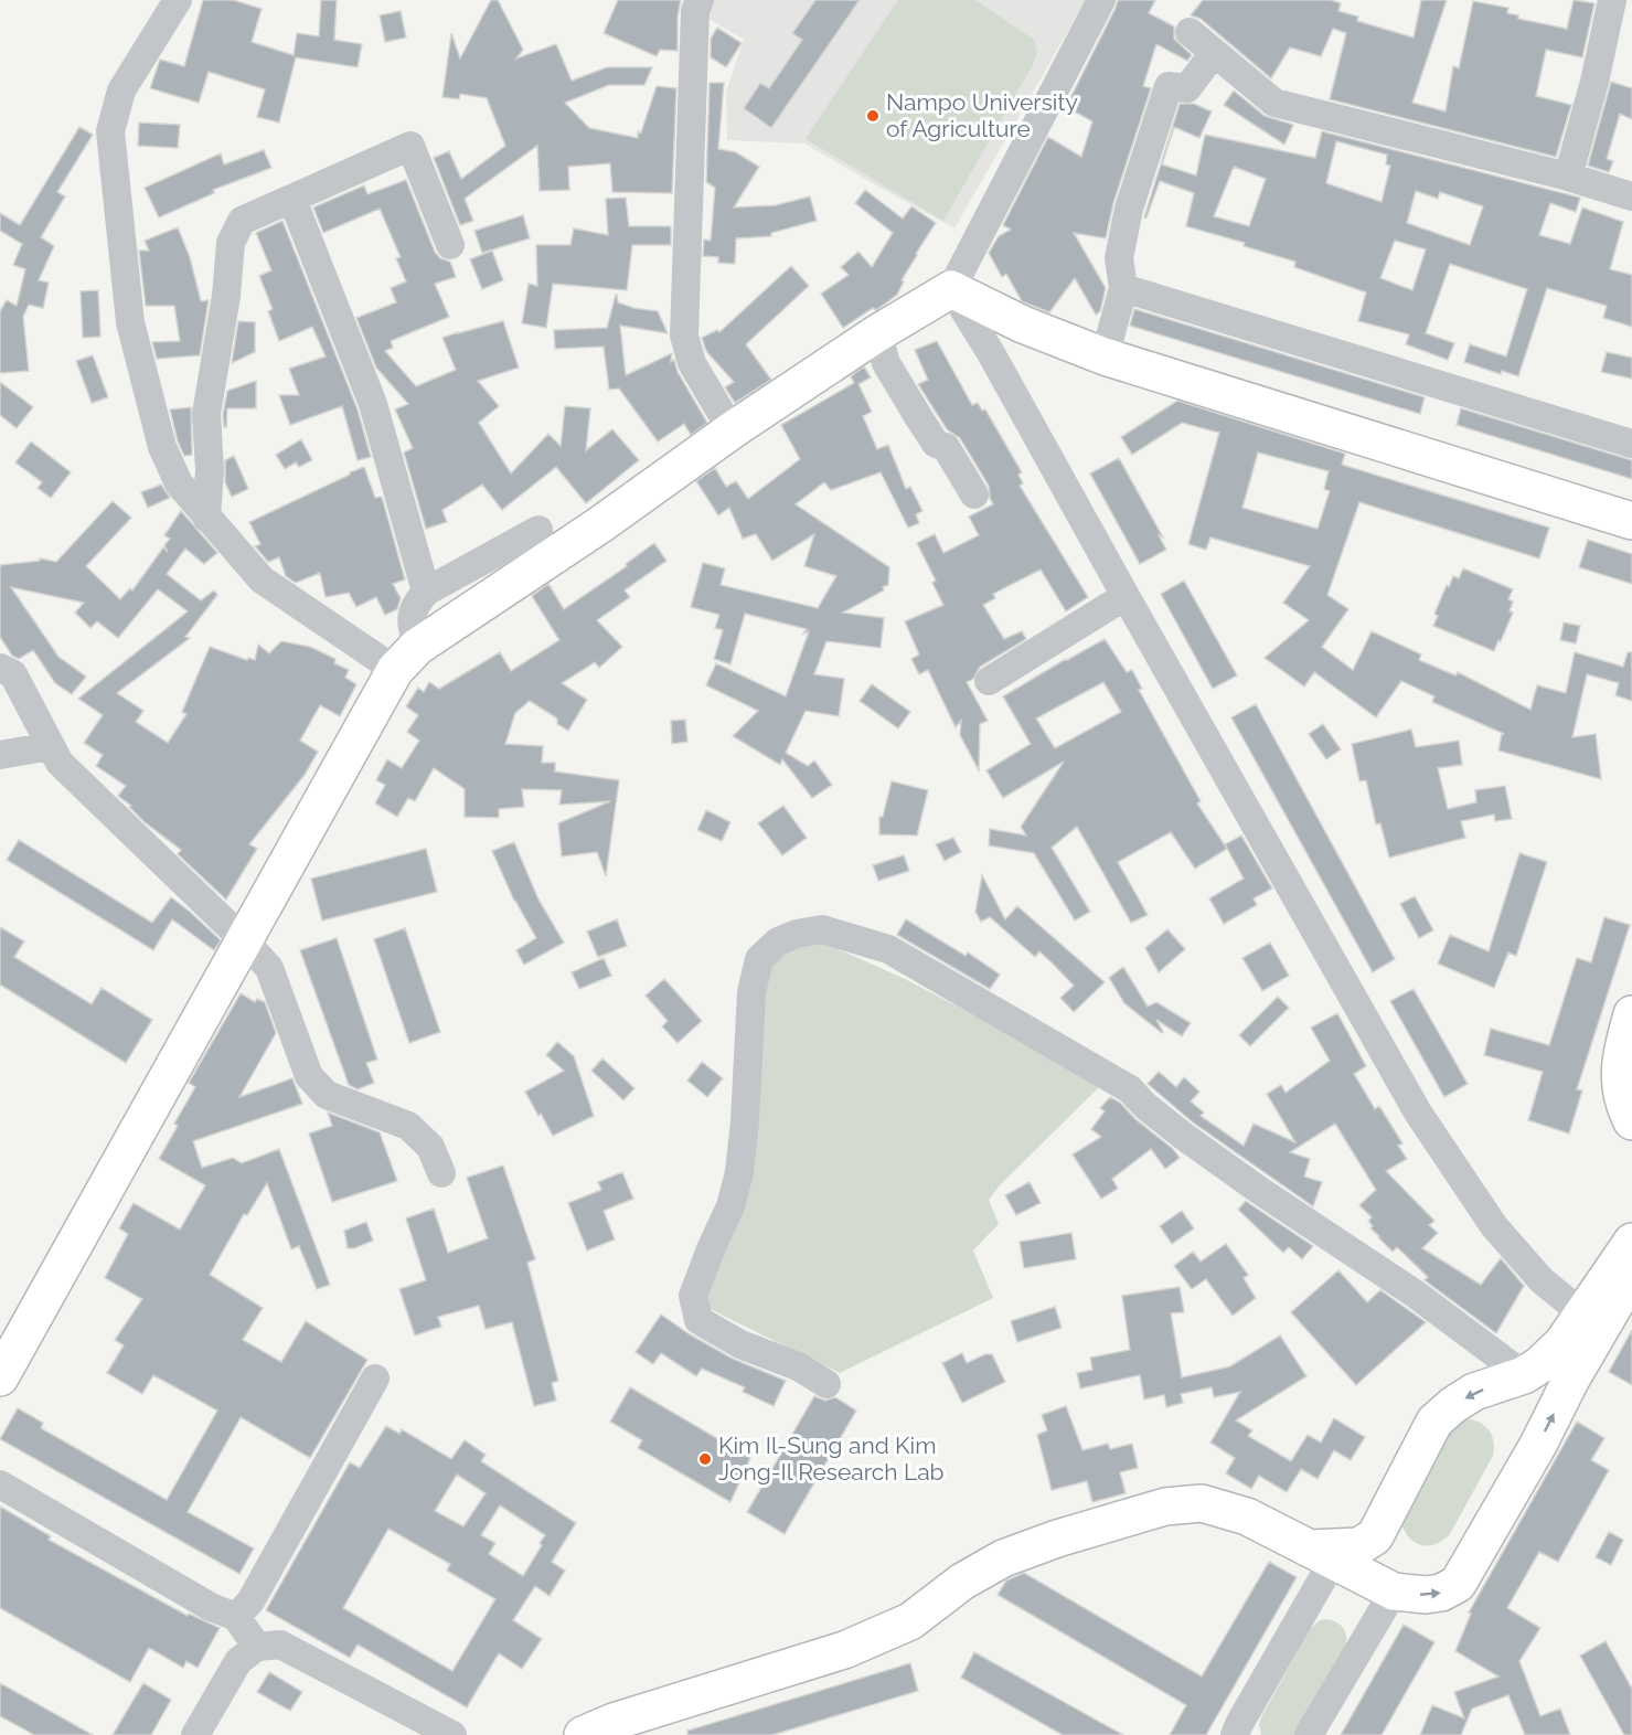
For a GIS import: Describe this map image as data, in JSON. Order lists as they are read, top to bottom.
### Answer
{
  "places": ["Nampo University of Agriculture", "Kim Il-Sung and Kim Jong-Il Research Lab"]
}
